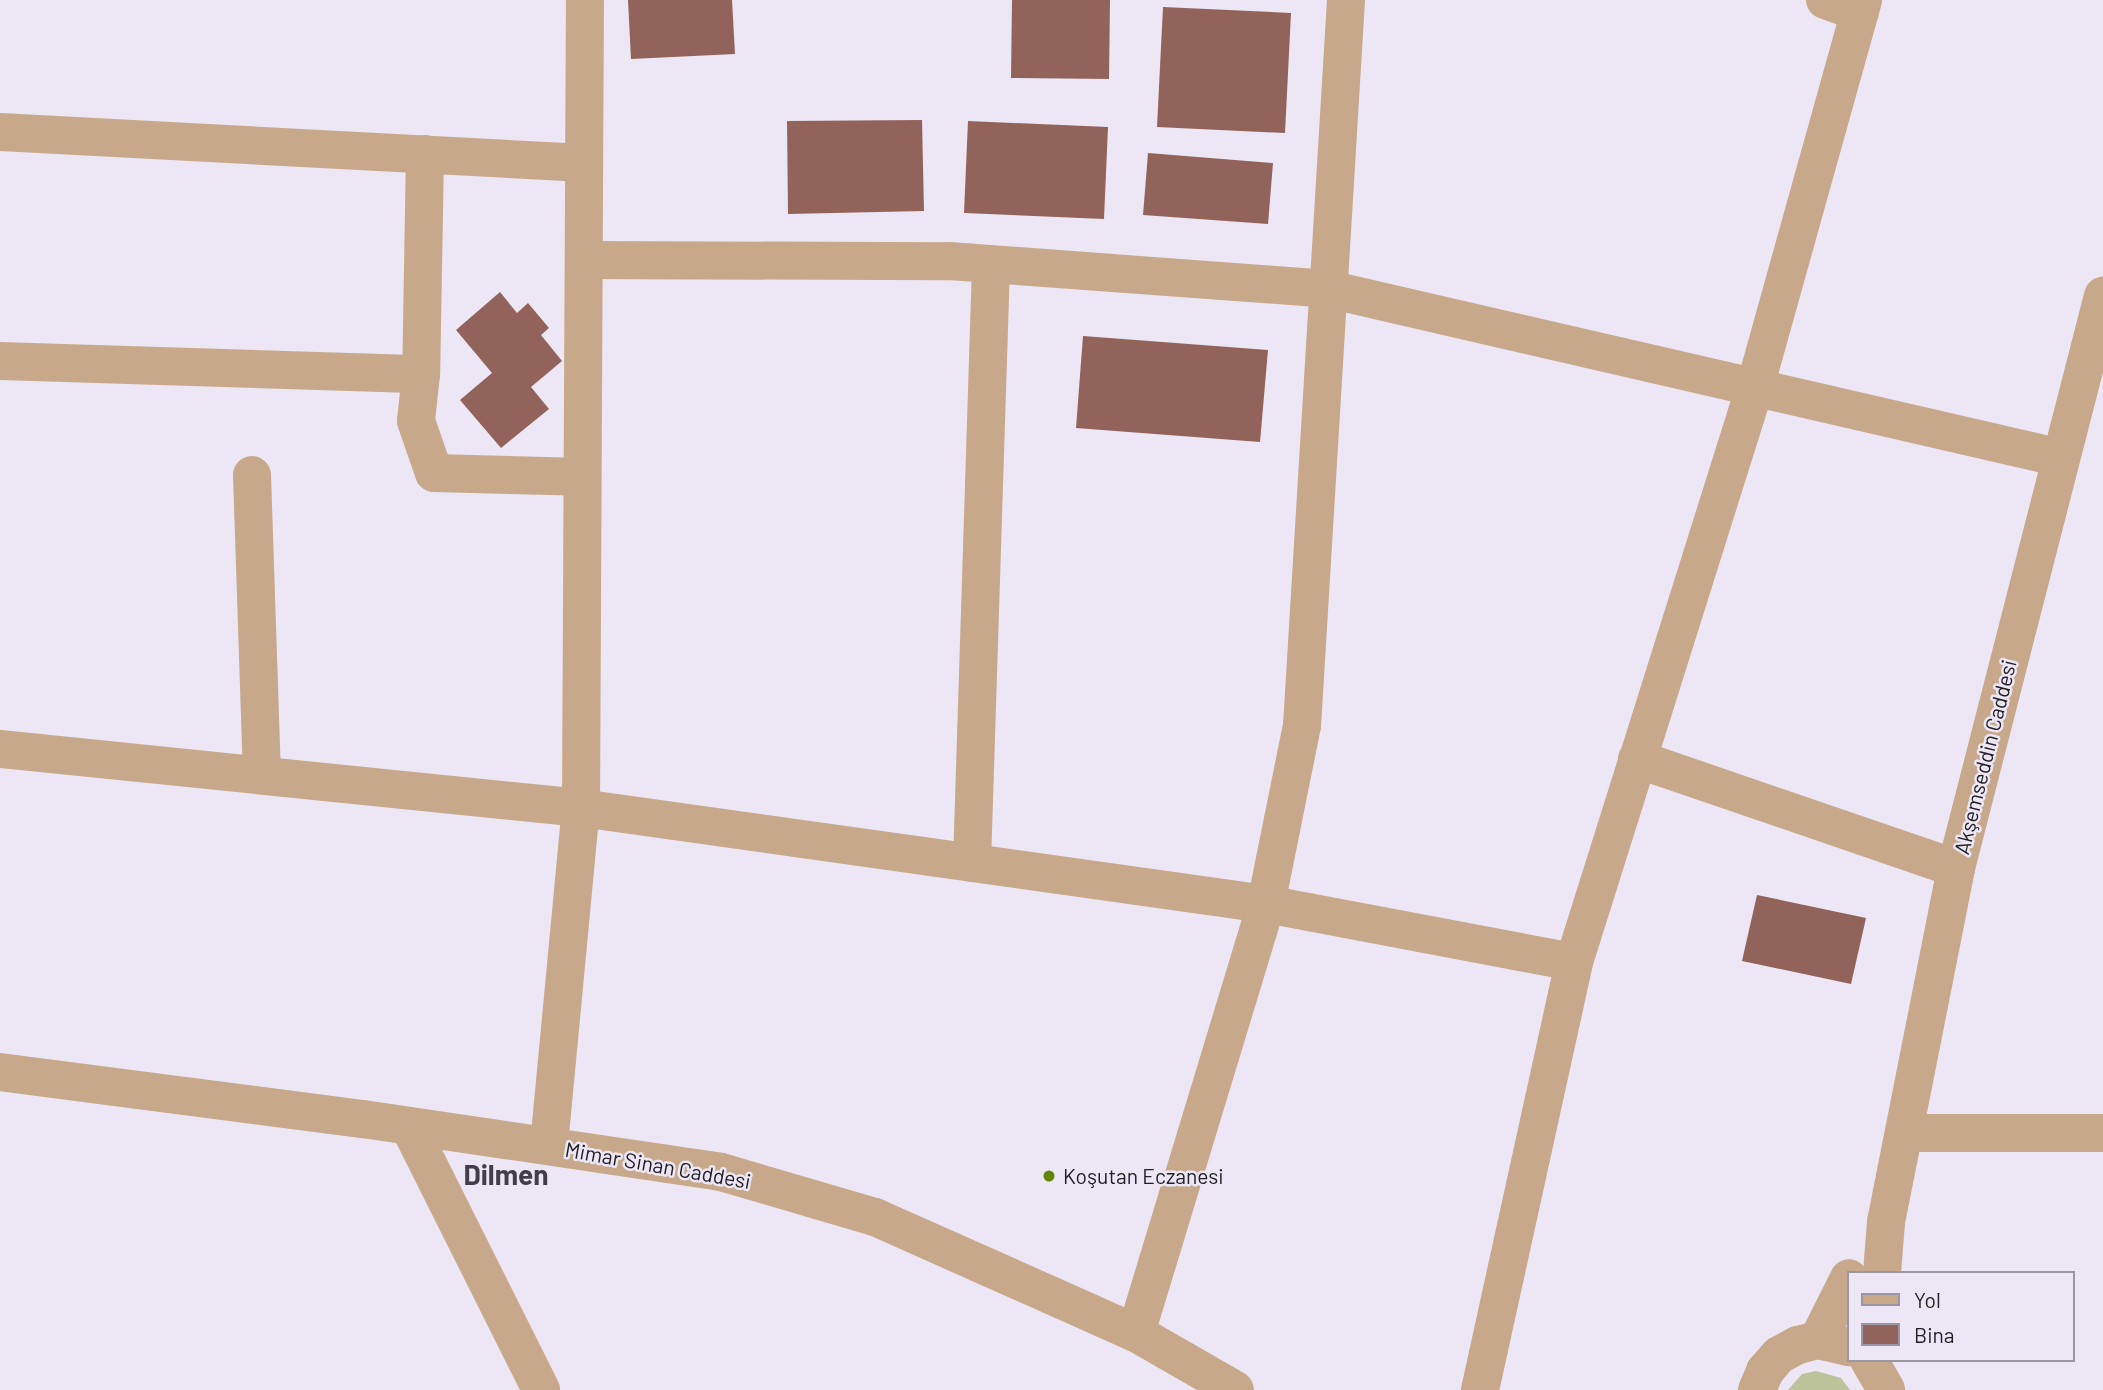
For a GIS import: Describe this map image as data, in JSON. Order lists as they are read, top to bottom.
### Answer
{
  "streets": {
    "street": ["Akşemseddin Caddesi", "Mimar Sinan Caddesi"]
  },
  "districts": ["Dilmen"],
  "places": ["Koşutan Eczanesi"],
  "legend": ["Yol", "Bina"]
}
